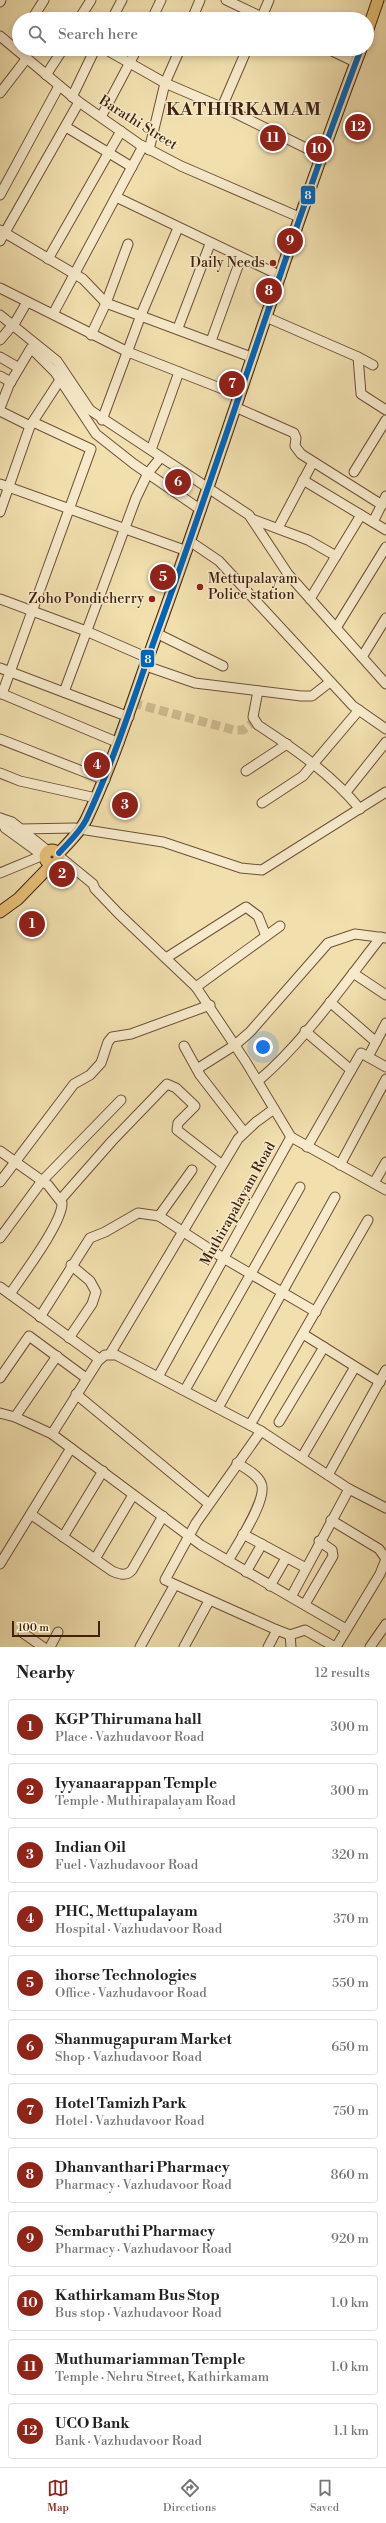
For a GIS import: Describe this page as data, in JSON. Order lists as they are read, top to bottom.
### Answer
{
  "streets": {
    "street": ["Barathi Street", "Muthirapalayam Road"]
  },
  "districts": ["KATHIRKAMAM"],
  "places": ["Daily Needs", "Mettupalayam Police station", "Zoho Pondicherry"],
  "lines": ["transit line 8"],
  "scale_bar": "100 m",
  "page": {
    "search": "Search here",
    "pins": [
      "12",
      "11",
      "10",
      "9",
      "8",
      "7",
      "6",
      "5",
      "4",
      "3",
      "2",
      "1"
    ],
    "scale": "100 m",
    "heading": ["Nearby", "12 results"],
    "list": [
      {
        "mark": "1",
        "name": "KGP Thirumana hall",
        "note": "Place · Vazhudavoor Road",
        "value": "300 m"
      },
      {
        "mark": "2",
        "name": "Iyyanaarappan Temple",
        "note": "Temple · Muthirapalayam Road",
        "value": "300 m"
      },
      {
        "mark": "3",
        "name": "Indian Oil",
        "note": "Fuel · Vazhudavoor Road",
        "value": "320 m"
      },
      {
        "mark": "4",
        "name": "PHC, Mettupalayam",
        "note": "Hospital · Vazhudavoor Road",
        "value": "370 m"
      },
      {
        "mark": "5",
        "name": "ihorse Technologies",
        "note": "Office · Vazhudavoor Road",
        "value": "550 m"
      },
      {
        "mark": "6",
        "name": "Shanmugapuram Market",
        "note": "Shop · Vazhudavoor Road",
        "value": "650 m"
      },
      {
        "mark": "7",
        "name": "Hotel Tamizh Park",
        "note": "Hotel · Vazhudavoor Road",
        "value": "750 m"
      },
      {
        "mark": "8",
        "name": "Dhanvanthari Pharmacy",
        "note": "Pharmacy · Vazhudavoor Road",
        "value": "860 m"
      },
      {
        "mark": "9",
        "name": "Sembaruthi Pharmacy",
        "note": "Pharmacy · Vazhudavoor Road",
        "value": "920 m"
      },
      {
        "mark": "10",
        "name": "Kathirkamam Bus Stop",
        "note": "Bus stop · Vazhudavoor Road",
        "value": "1.0 km"
      },
      {
        "mark": "11",
        "name": "Muthumariamman Temple",
        "note": "Temple · Nehru Street, Kathirkamam",
        "value": "1.0 km"
      },
      {
        "mark": "12",
        "name": "UCO Bank",
        "note": "Bank · Vazhudavoor Road",
        "value": "1.1 km"
      }
    ],
    "nav": ["Map", "Directions", "Saved"]
  }
}
